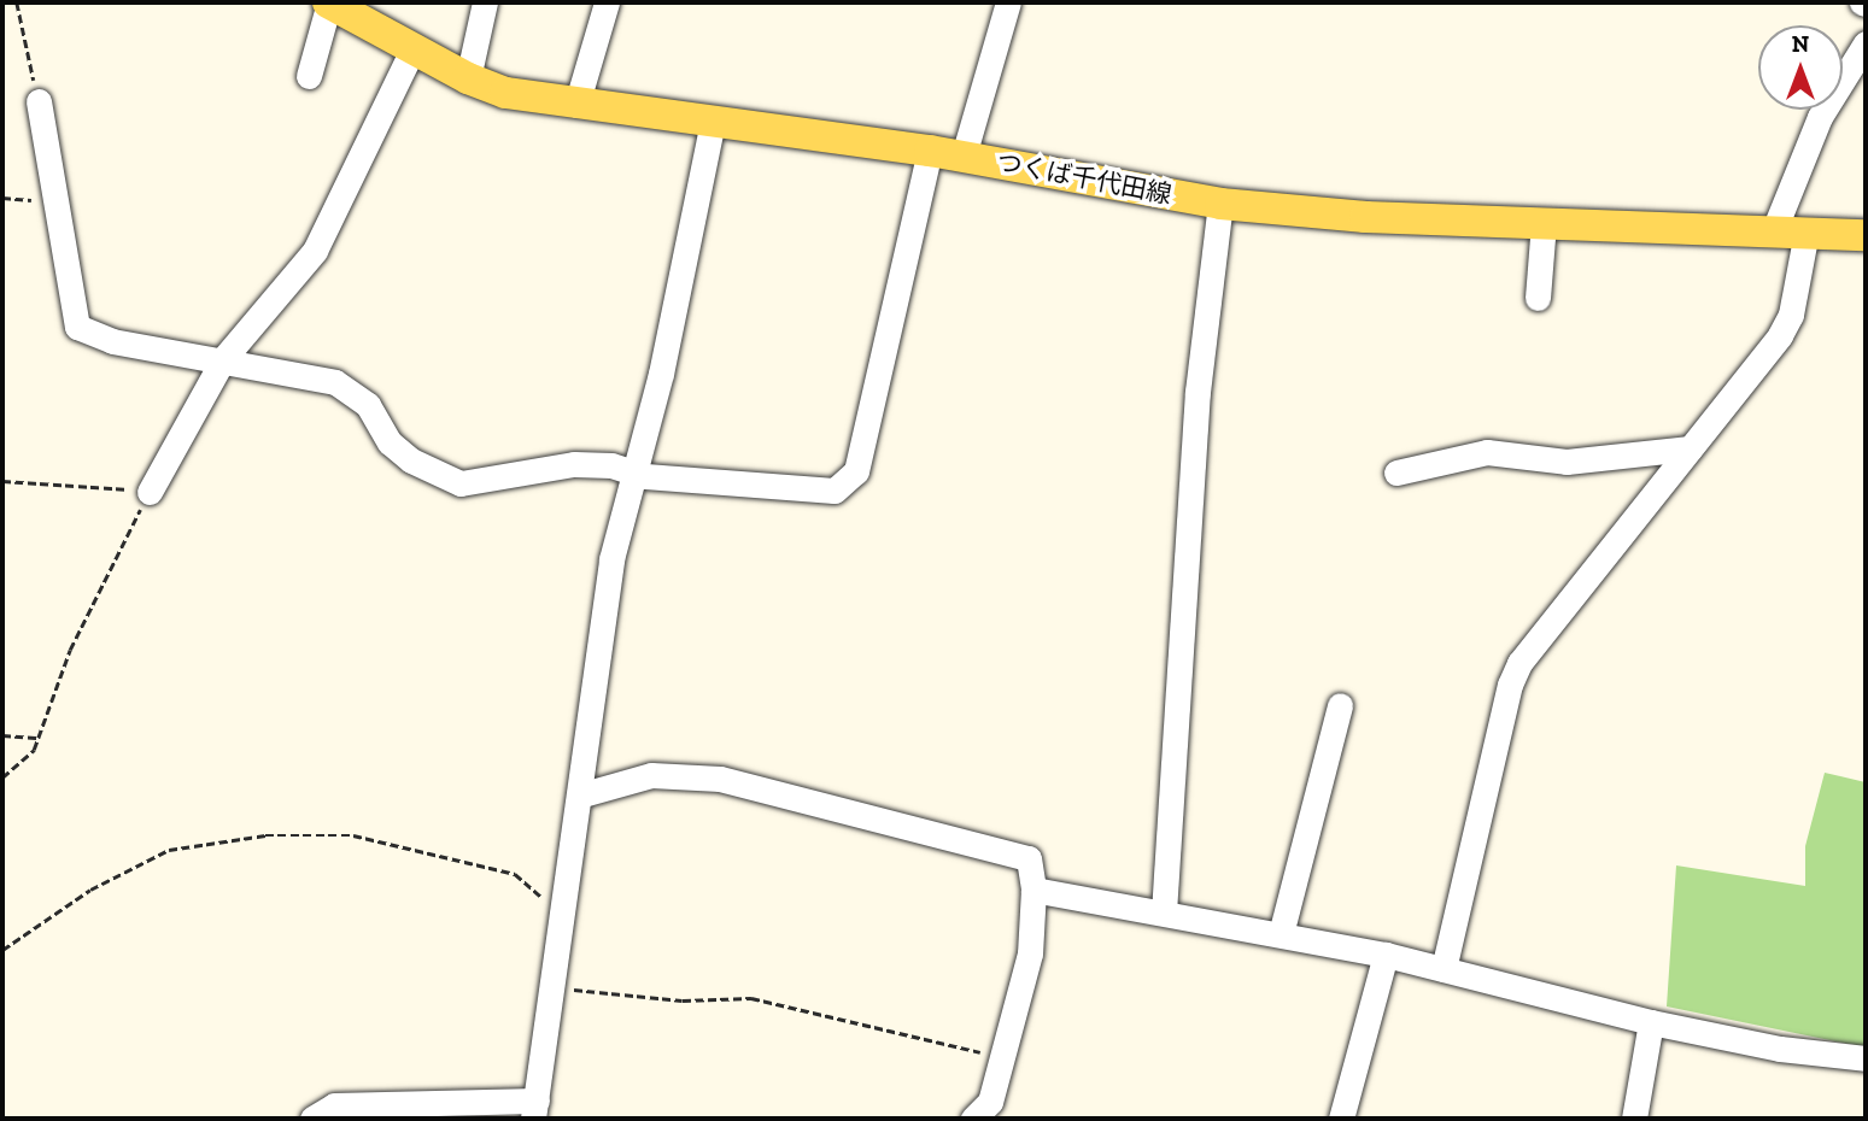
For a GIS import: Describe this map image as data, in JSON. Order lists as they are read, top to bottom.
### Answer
{
  "streets": {
    "main road": ["つくば千代田線"]
  },
  "north": "top"
}
